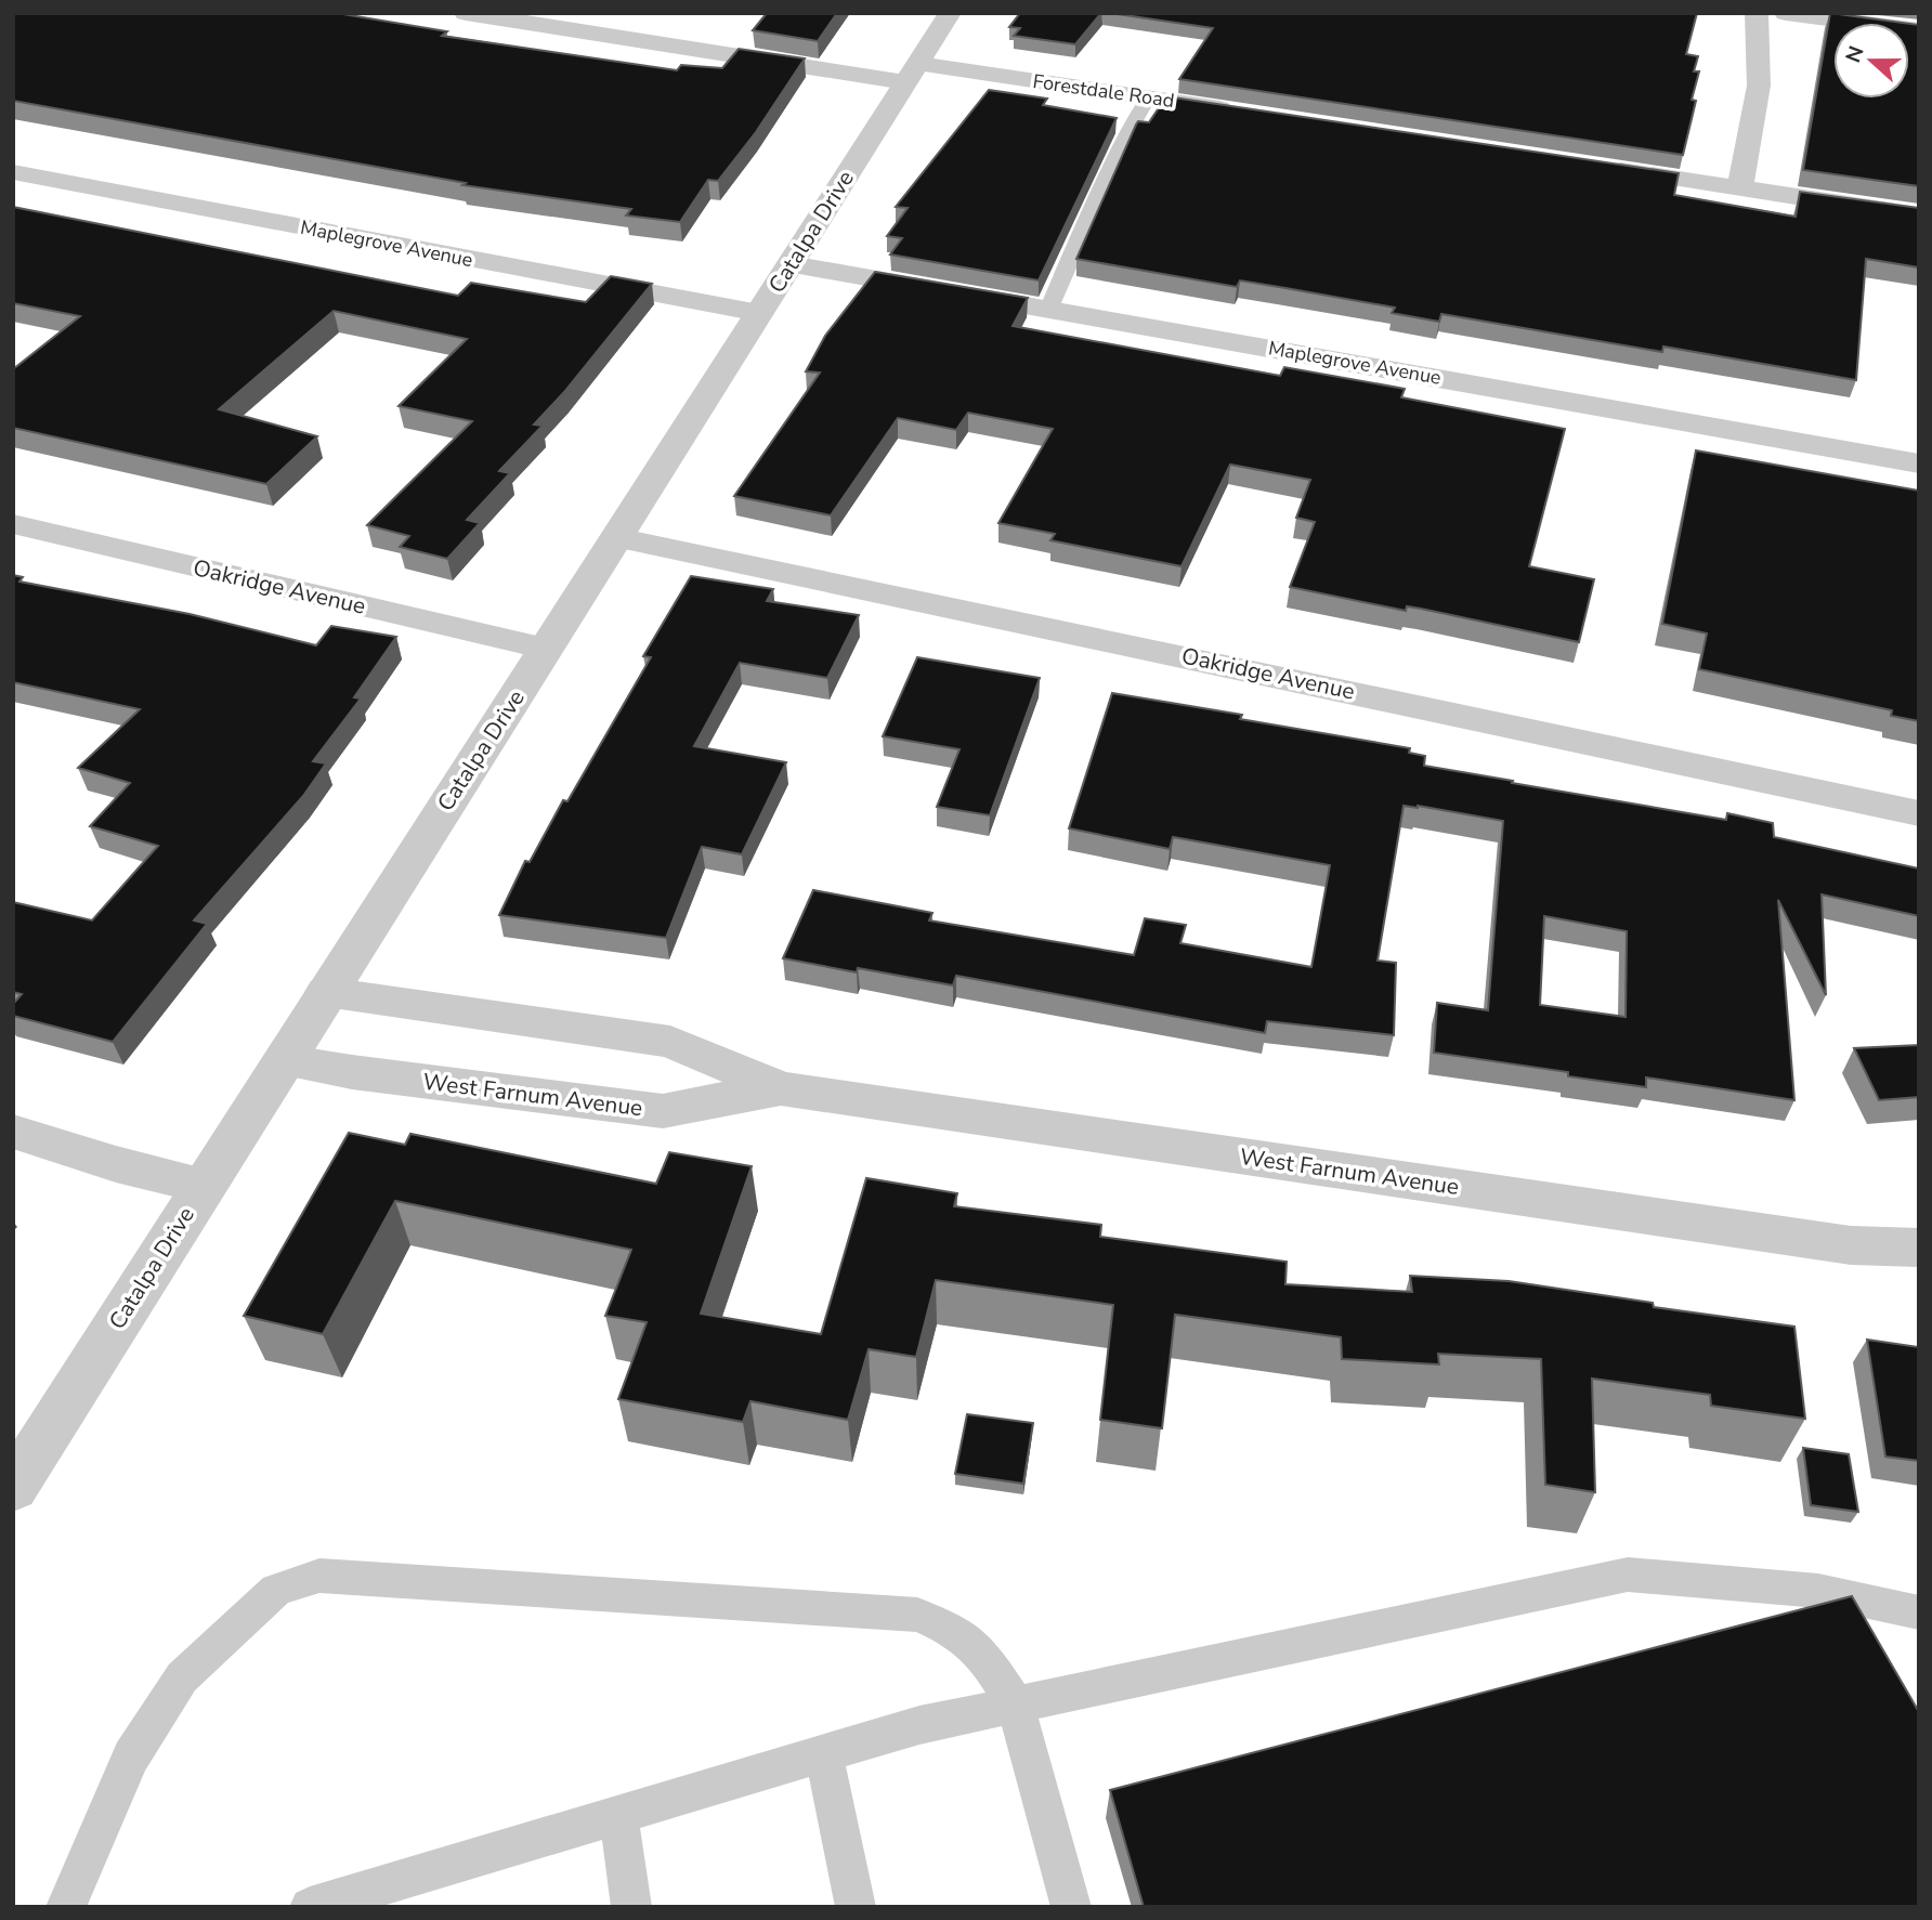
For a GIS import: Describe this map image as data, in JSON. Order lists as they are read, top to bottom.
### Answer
{
  "streets": {
    "street": [
      "Forestdale Road",
      "Catalpa Drive",
      "Maplegrove Avenue",
      "Oakridge Avenue",
      "West Farnum Avenue"
    ]
  },
  "crossings": [
    ["Forestdale Road", "Catalpa Drive"],
    ["Catalpa Drive", "Maplegrove Avenue"],
    ["Catalpa Drive", "Oakridge Avenue"],
    ["Catalpa Drive", "West Farnum Avenue"]
  ],
  "north": "left"
}
